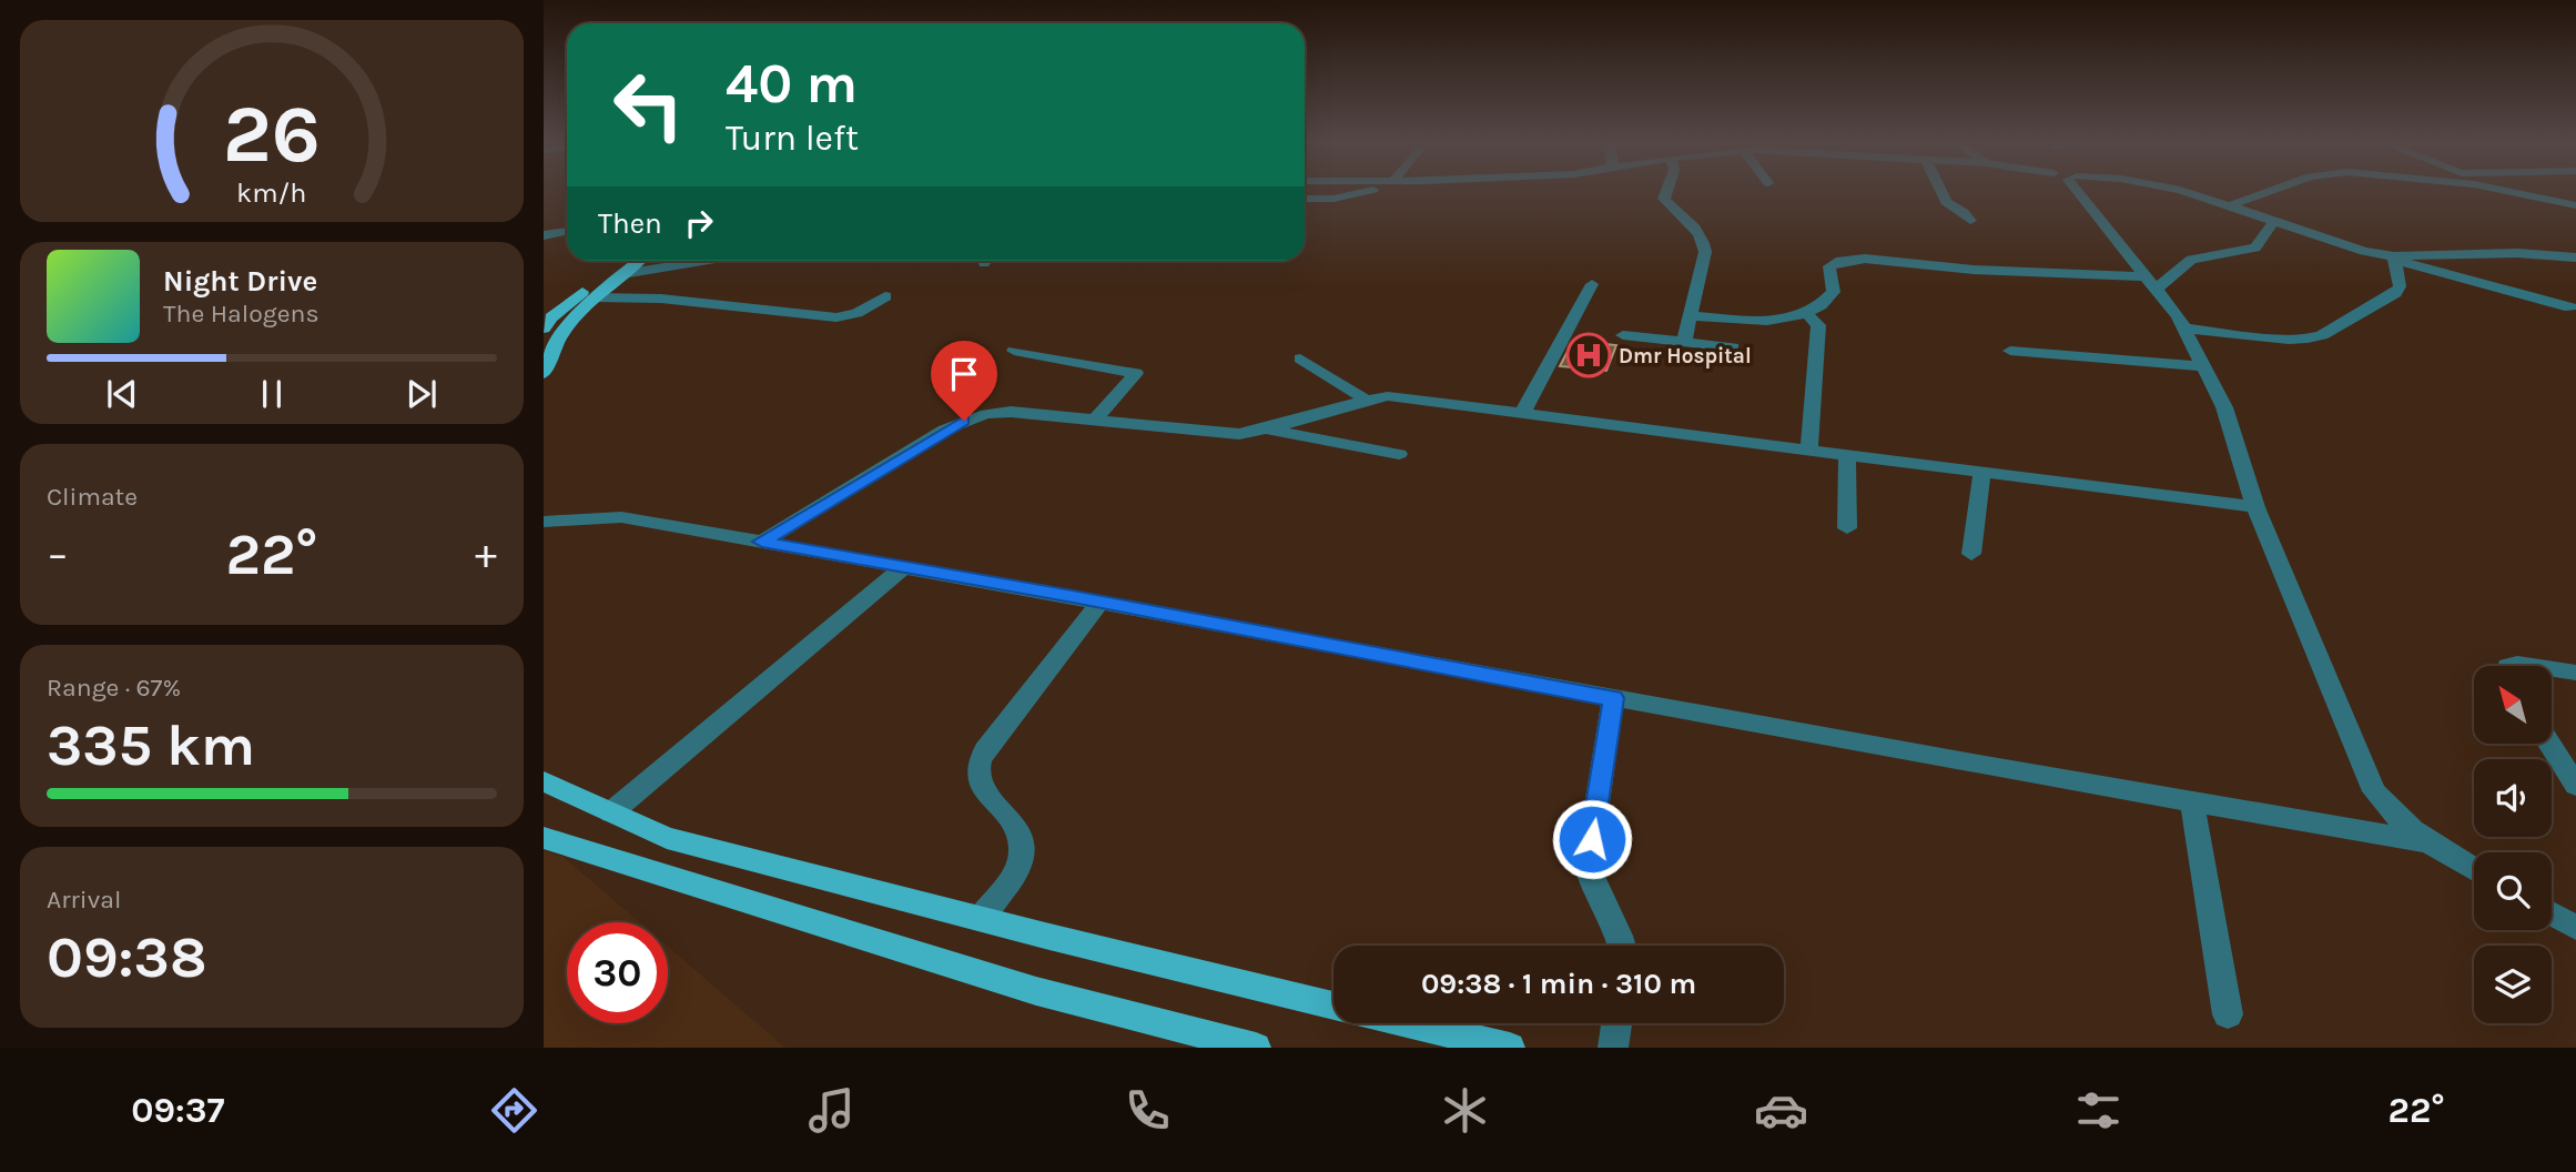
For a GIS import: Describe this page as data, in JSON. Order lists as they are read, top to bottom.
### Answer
{
  "places": {
    "hospital": ["Dmr Hospital"]
  },
  "north": "top left",
  "page": {
    "turn": ["40 m", "Turn left"],
    "then": "Then",
    "song": ["Night Drive", "The Halogens"],
    "tile": [
      "Climate",
      ["Range · 67%", "335 km"],
      ["Arrival", "09:38"]
    ],
    "heat": ["−", "22°", "+"],
    "limit": "30",
    "trip": "09:38 · 1 min · 310 m",
    "tabs": ["09:37", "22°"],
    "gauge": ["26", "km/h"]
  }
}
